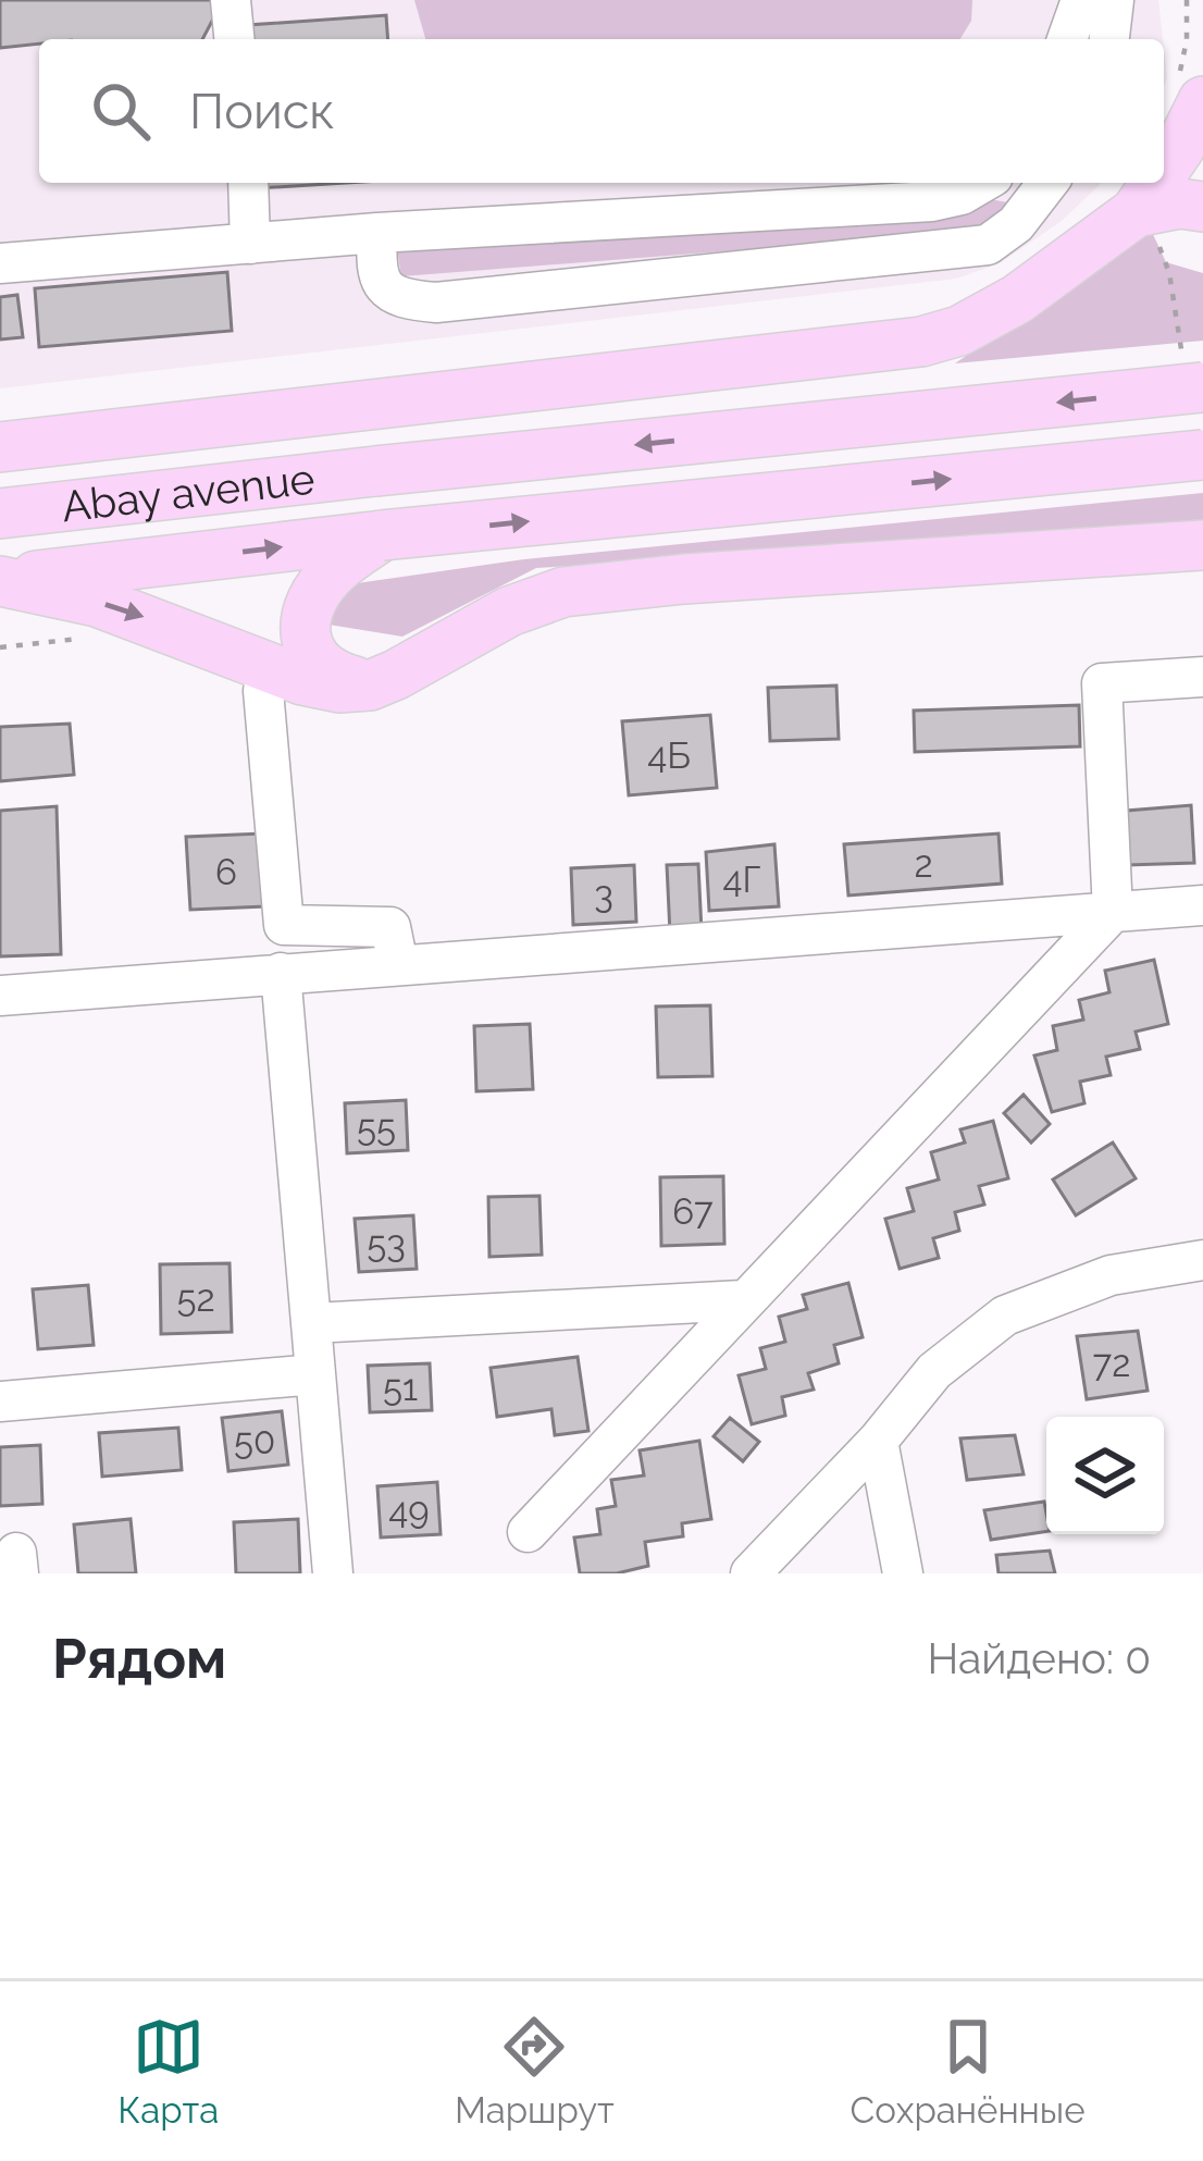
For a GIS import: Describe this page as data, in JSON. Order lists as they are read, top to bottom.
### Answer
{
  "streets": {
    "main road": ["Abay avenue"]
  },
  "house_numbers": [
    "4Б",
    "2",
    "6",
    "4Г",
    "3",
    "55",
    "67",
    "53",
    "52",
    "72",
    "51",
    "50",
    "49"
  ],
  "page": {
    "search": "Поиск",
    "heading": ["Рядом", "Найдено: 0"],
    "nav": ["Карта", "Маршрут", "Сохранённые"]
  }
}
